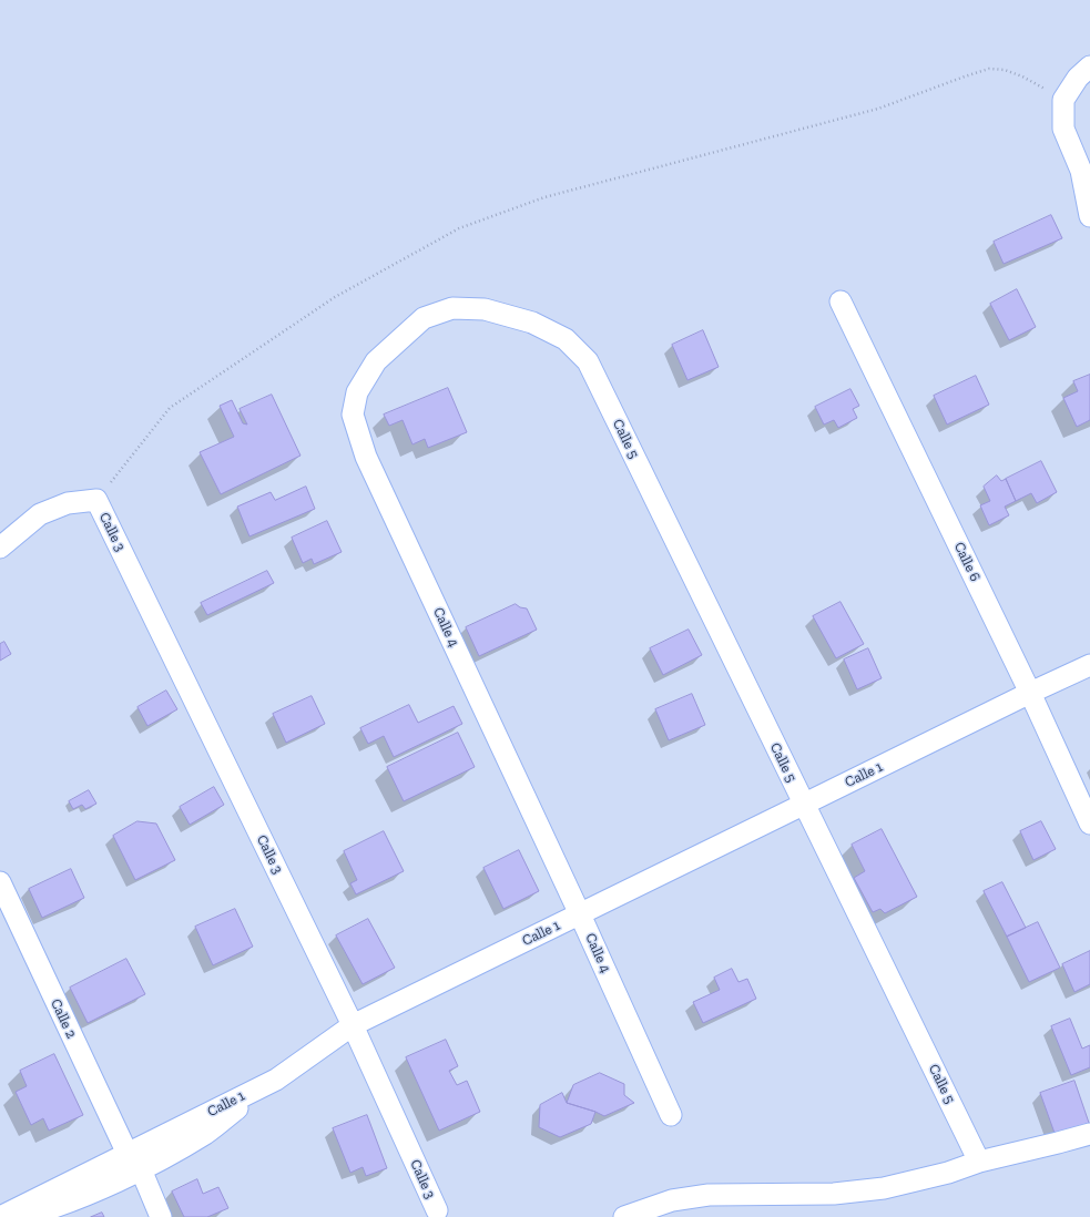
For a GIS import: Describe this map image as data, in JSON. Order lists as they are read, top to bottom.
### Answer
{
  "streets": {
    "street": [
      "Calle 5",
      "Calle 3",
      "Calle 6",
      "Calle 4",
      "Calle 1",
      "Calle 2"
    ]
  },
  "crossings": [
    ["Calle 5", "Calle 4"],
    ["Calle 5", "Calle 1"],
    ["Calle 3", "Calle 1"],
    ["Calle 6", "Calle 1"],
    ["Calle 4", "Calle 1"],
    ["Calle 1", "Calle 2"]
  ]
}
